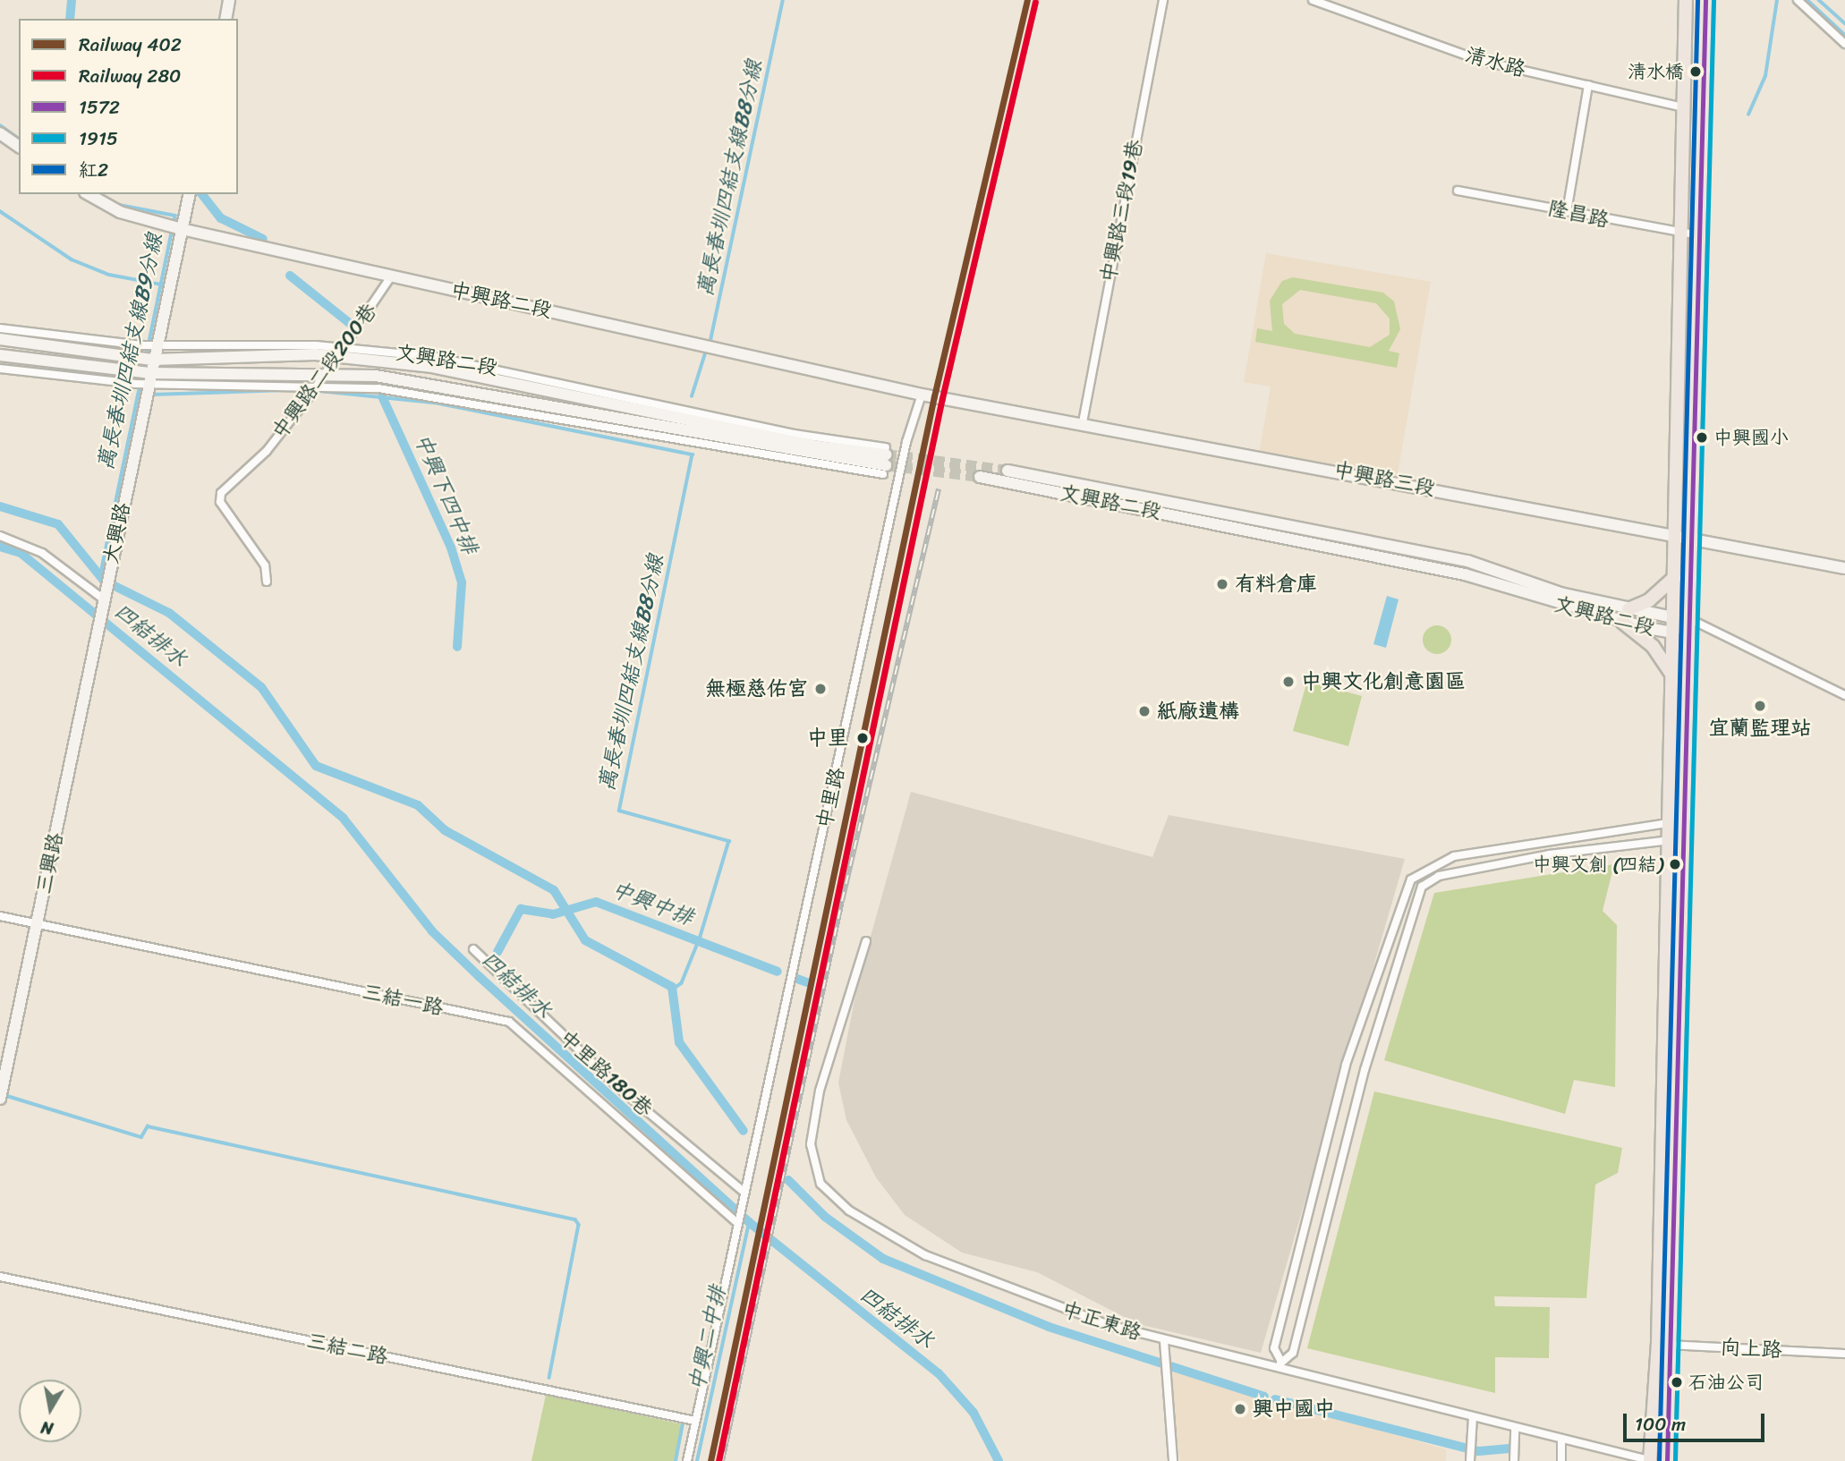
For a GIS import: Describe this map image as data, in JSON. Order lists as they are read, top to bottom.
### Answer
{
  "streets": {
    "street": [
      "清水路",
      "中興路三段19巷",
      "隆昌路",
      "中興路二段",
      "文興路二段",
      "中興路二段200巷",
      "中興路三段",
      "大興路",
      "中里路",
      "三興路",
      "三結一路",
      "中里路180巷",
      "中正東路",
      "三結二路",
      "向上路"
    ]
  },
  "crossings": [
    ["中興路三段19巷", "中興路三段"],
    ["中興路二段", "中興路二段200巷"],
    ["中興路二段", "中興路三段"],
    ["中興路二段", "大興路"],
    ["中興路二段", "中里路"],
    ["文興路二段", "中興路二段200巷"],
    ["文興路二段", "大興路"],
    ["中興路三段", "中里路"],
    ["大興路", "三興路"],
    ["中里路", "三結一路"],
    ["中里路", "中里路180巷"],
    ["三興路", "三結一路"]
  ],
  "water": [
    "萬長春圳四結支線B8分線",
    "萬長春圳四結支線B9分線",
    "中興下四中排",
    "四結排水",
    "中興中排",
    "中興二中排"
  ],
  "places": [
    "清水橋",
    "中興國小",
    "有料倉庫",
    "中興文化創意園區",
    "無極慈佑宮",
    "宜蘭監理站",
    "紙廠遺構",
    "中里",
    "中興文創 (四結)",
    "石油公司",
    "興中國中"
  ],
  "lines": [
    "rail line 402",
    "transit line 1572",
    "transit line 1915",
    "transit line 紅2",
    "rail line 280"
  ],
  "legend": [
    "Railway 402",
    "Railway 280",
    "1572",
    "1915",
    "紅2"
  ],
  "scale_bar": "100 m",
  "north": "bottom"
}
